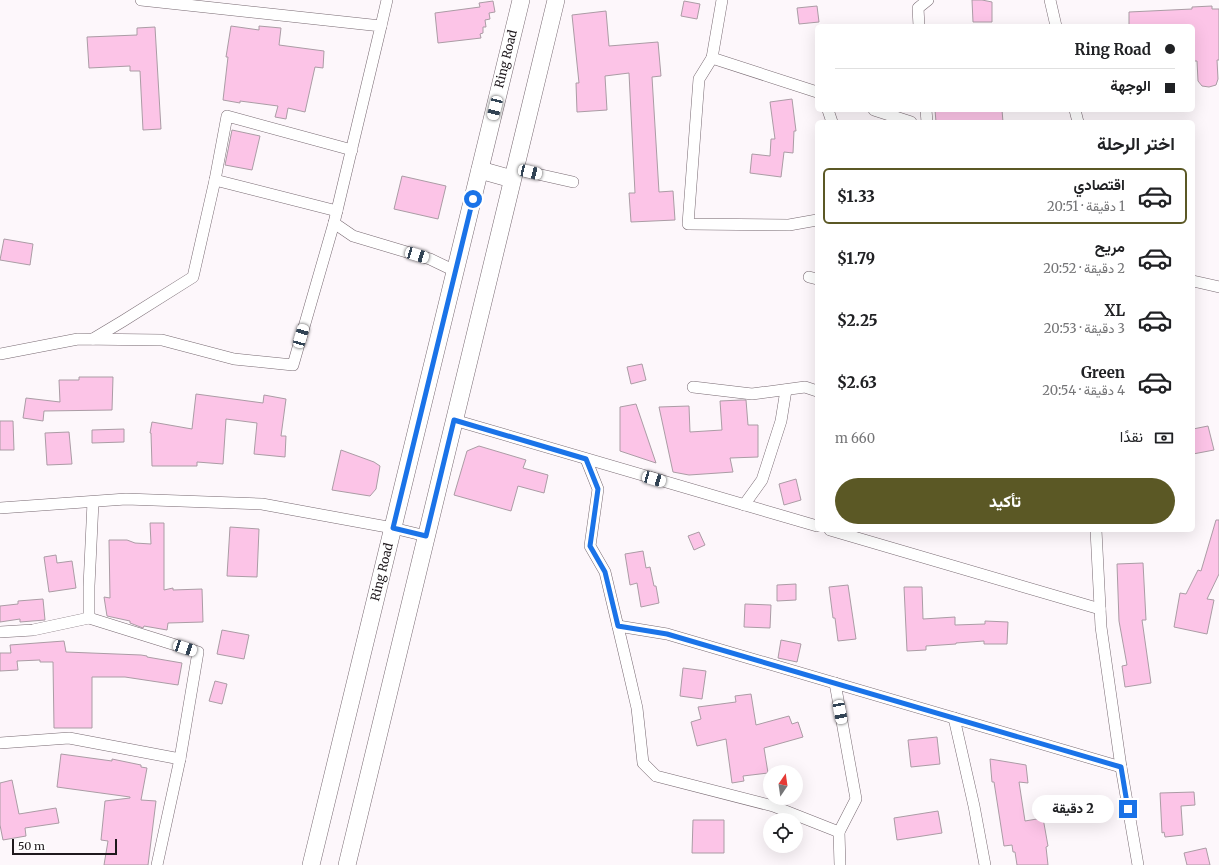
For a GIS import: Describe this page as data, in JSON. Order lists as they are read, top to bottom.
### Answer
{
  "streets": {
    "main road": ["Ring Road"]
  },
  "scale_bar": "50 m",
  "north": "top",
  "page": {
    "banner": ["Ring Road", "الوجهة"],
    "heading": "اختر الرحلة",
    "list": [
      {
        "name": "اقتصادي",
        "note": "1 دقيقة · 20:51",
        "value": "$1.33"
      },
      {
        "name": "مريح",
        "note": "2 دقيقة · 20:52",
        "value": "$1.79"
      },
      {
        "name": "XL",
        "note": "3 دقيقة · 20:53",
        "value": "$2.25"
      },
      {
        "name": "Green",
        "note": "4 دقيقة · 20:54",
        "value": "$2.63"
      }
    ],
    "pay": ["نقدًا", "660 m"],
    "buttons": "تأكيد",
    "bubble": "2 دقيقة",
    "scale": "50 m"
  }
}
